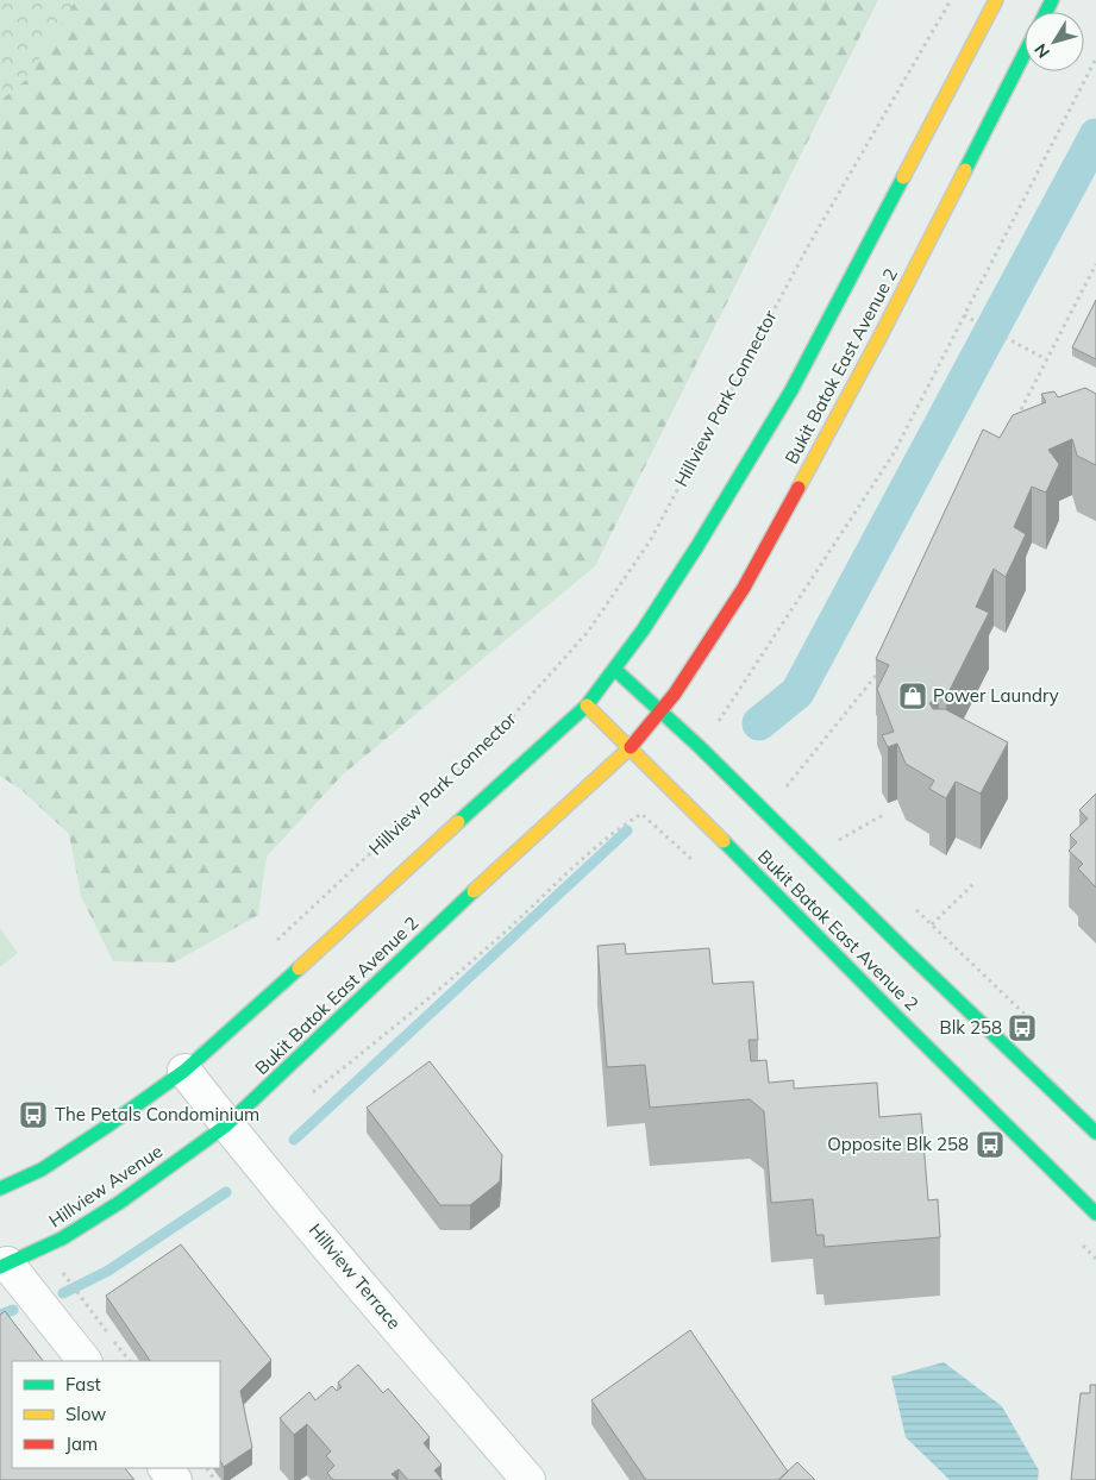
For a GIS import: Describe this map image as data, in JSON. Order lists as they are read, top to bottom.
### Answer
{
  "streets": {
    "street": ["Bukit Batok East Avenue 2", "Hillview Avenue", "Hillview Terrace"],
    "path": ["Hillview Park Connector"]
  },
  "crossings": [
    ["Bukit Batok East Avenue 2", "Hillview Avenue"],
    ["Bukit Batok East Avenue 2", "Hillview Terrace"],
    ["Hillview Avenue", "Hillview Terrace"]
  ],
  "places": {
    "shop": ["Power Laundry"],
    "bus stop": ["Blk 258", "The Petals Condominium", "Opposite Blk 258"]
  },
  "legend": ["Fast", "Slow", "Jam"],
  "north": "bottom left"
}
